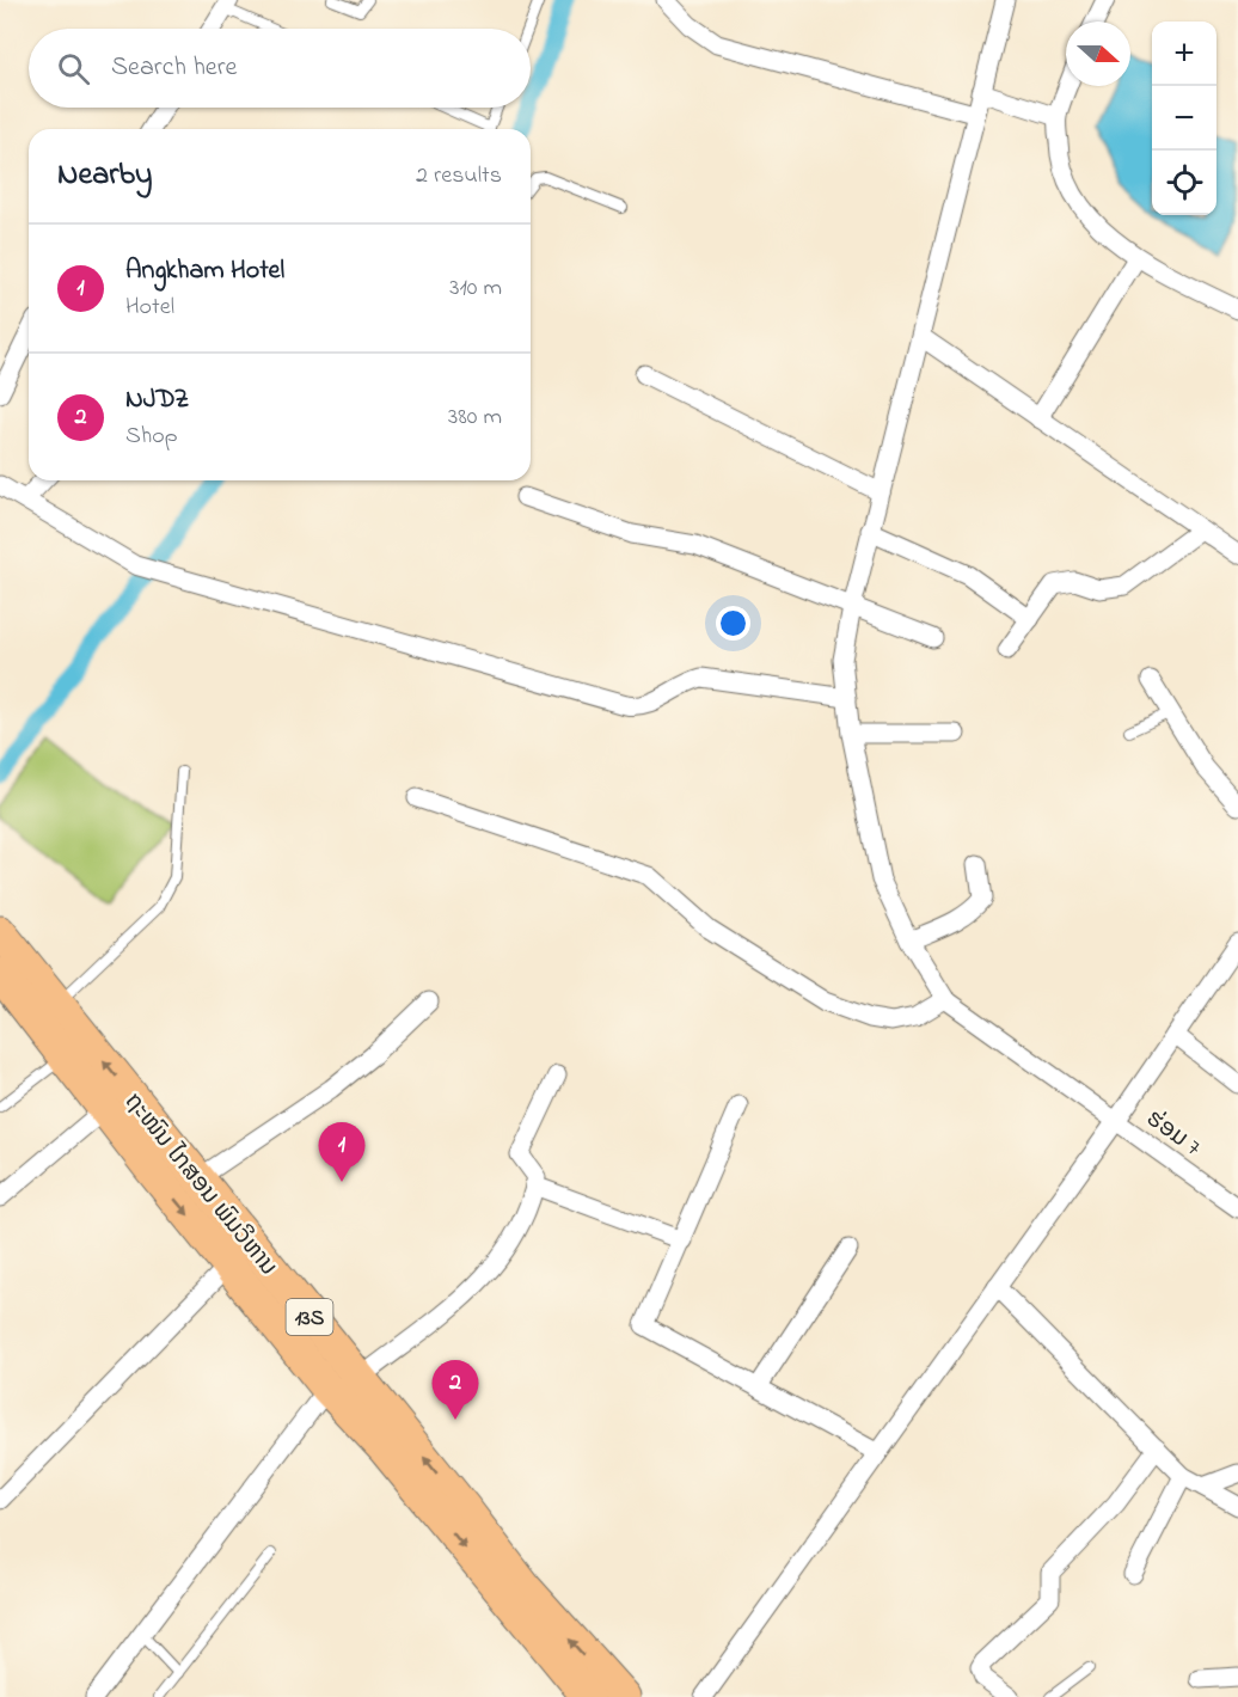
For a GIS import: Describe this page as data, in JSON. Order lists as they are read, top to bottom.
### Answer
{
  "streets": {
    "highway": ["ຖະໜົນ ໄກສອນ ພົມວິຫານ", "13S"],
    "street": ["ຮ່ອມ 7"]
  },
  "north": "right",
  "page": {
    "map_buttons": ["+", "−"],
    "search": "Search here",
    "heading": ["Nearby", "2 results"],
    "list": [
      {
        "mark": "1",
        "name": "Angkham Hotel",
        "note": "Hotel",
        "value": "310 m"
      },
      {
        "mark": "2",
        "name": "NJDZ",
        "note": "Shop",
        "value": "380 m"
      }
    ],
    "pins": ["1", "2"]
  }
}
